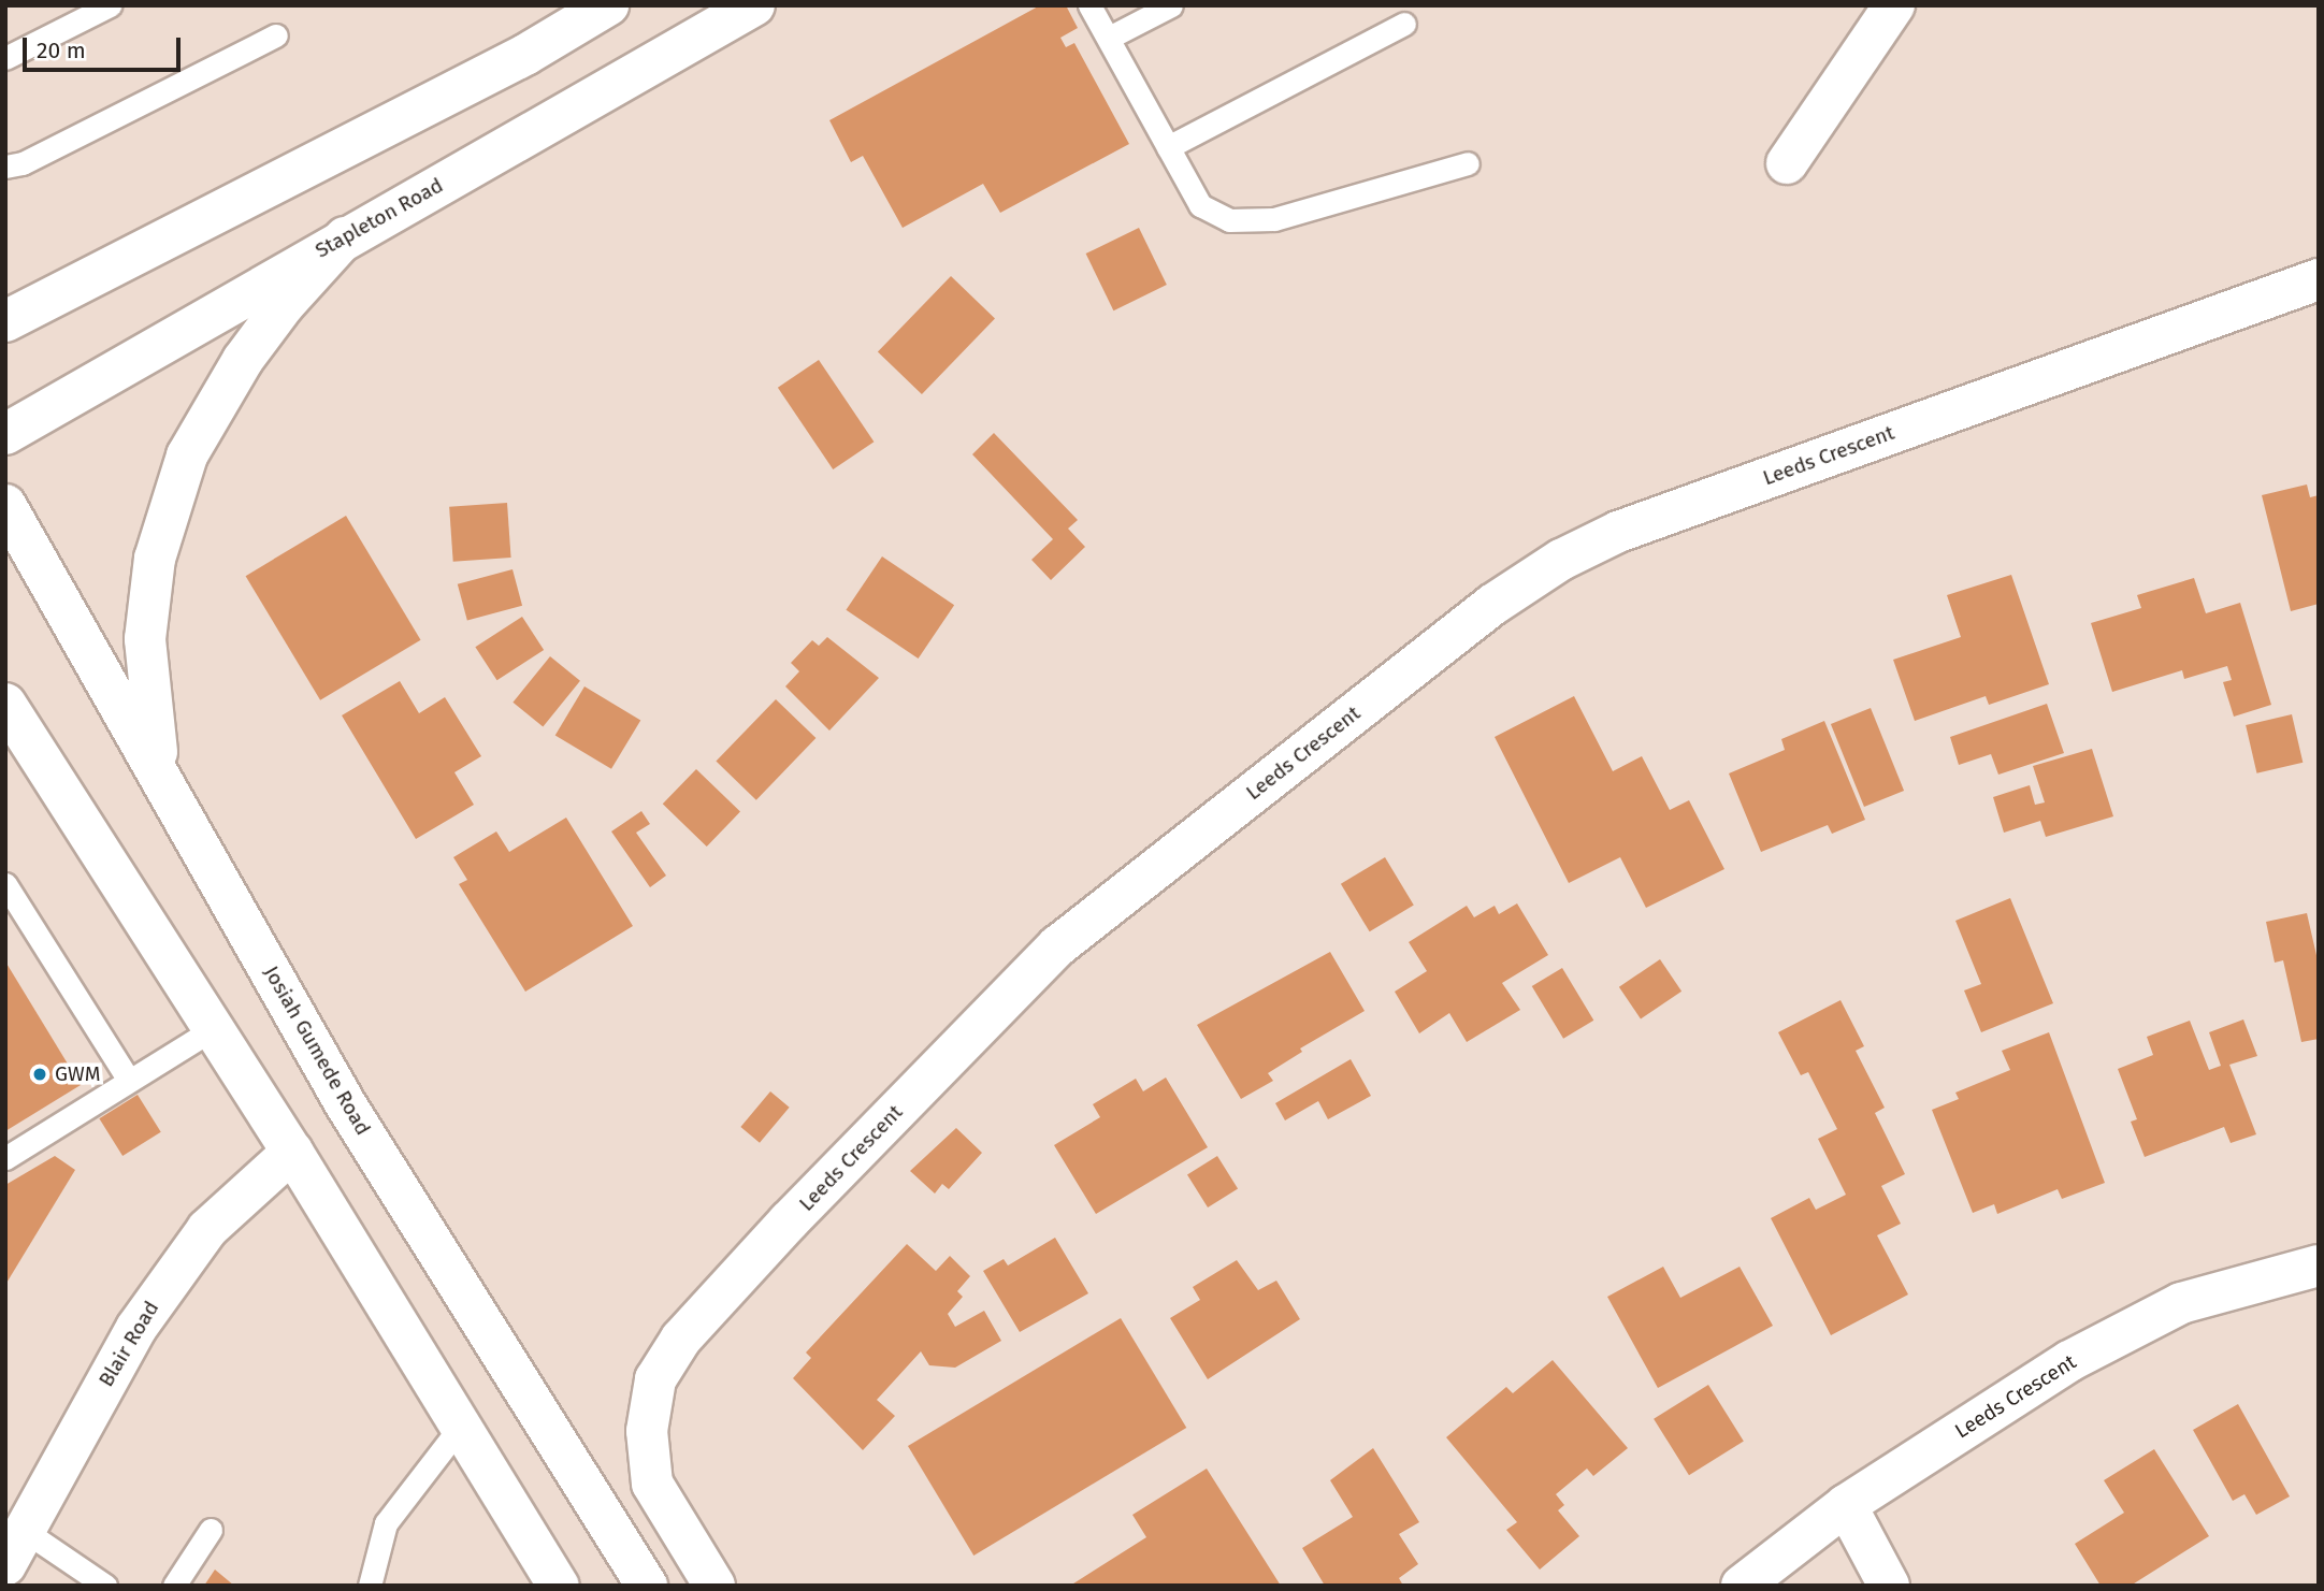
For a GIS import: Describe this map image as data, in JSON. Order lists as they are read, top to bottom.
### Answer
{
  "streets": {
    "main road": [
      "Stapleton Road",
      "Leeds Crescent",
      "Josiah Gumede Road",
      "Blair Road"
    ]
  },
  "places": ["GWM"],
  "scale_bar": "20 m"
}
